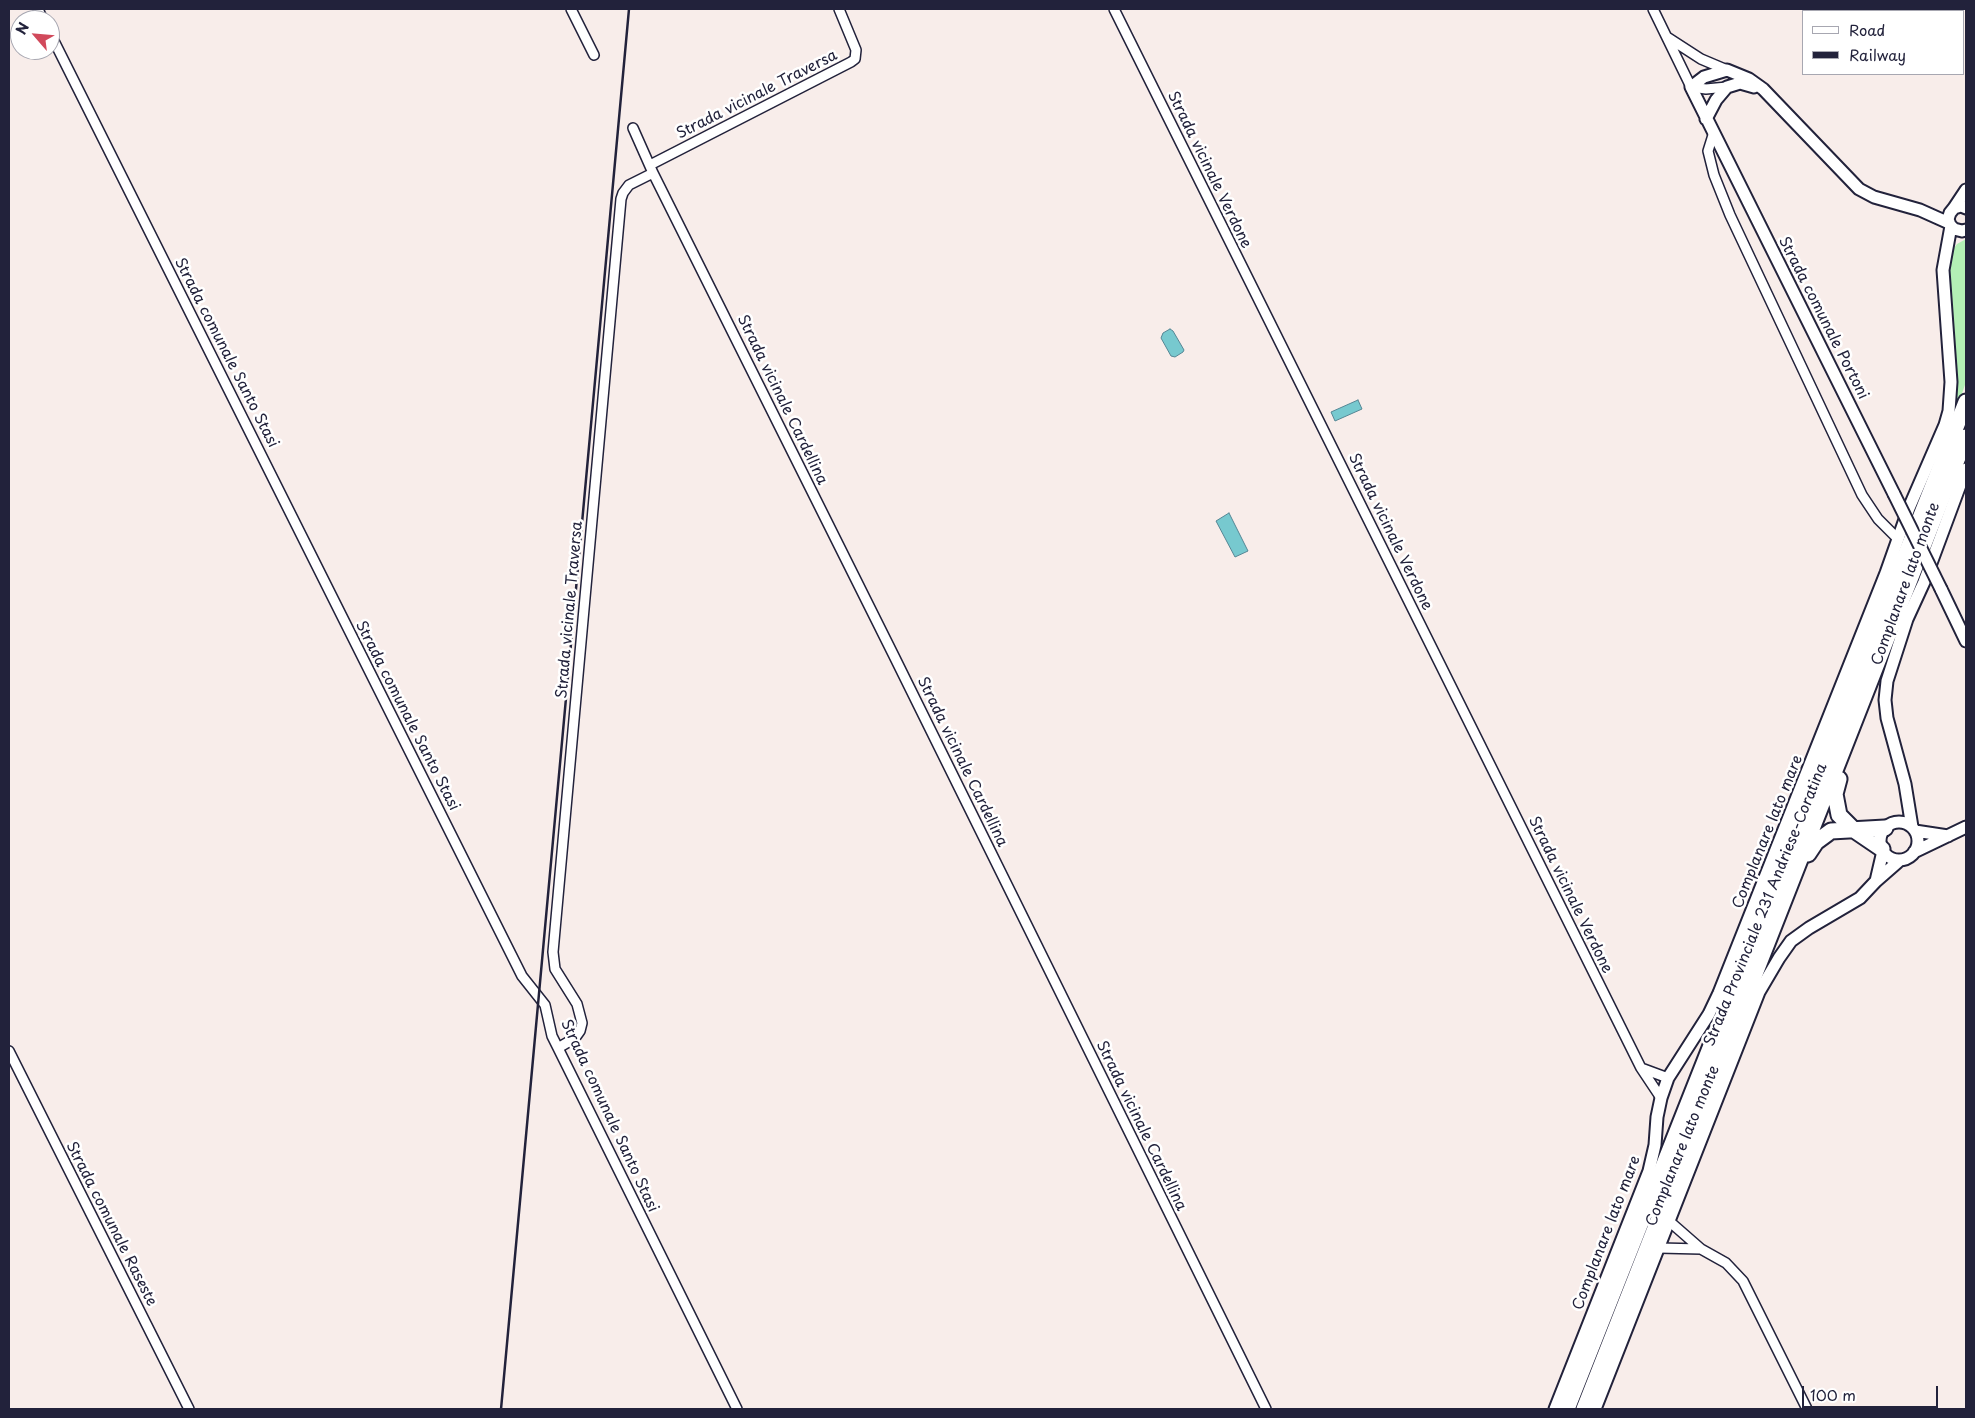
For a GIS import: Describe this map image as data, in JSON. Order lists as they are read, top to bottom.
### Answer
{
  "streets": {
    "highway": ["Strada Provinciale 231 Andriese-Coratina"],
    "street": [
      "Strada vicinale Traversa",
      "Strada vicinale Verdone",
      "Strada comunale Portoni",
      "Strada comunale Santo Stasi",
      "Strada vicinale Cardellina",
      "Complanare lato monte",
      "Complanare lato mare",
      "Strada comunale Raseste"
    ]
  },
  "crossings": [
    ["Strada vicinale Traversa", "Strada comunale Santo Stasi"],
    ["Strada vicinale Traversa", "Strada vicinale Cardellina"],
    ["Strada vicinale Verdone", "Complanare lato mare"]
  ],
  "legend": ["Road", "Railway"],
  "scale_bar": "100 m",
  "north": "top left"
}
